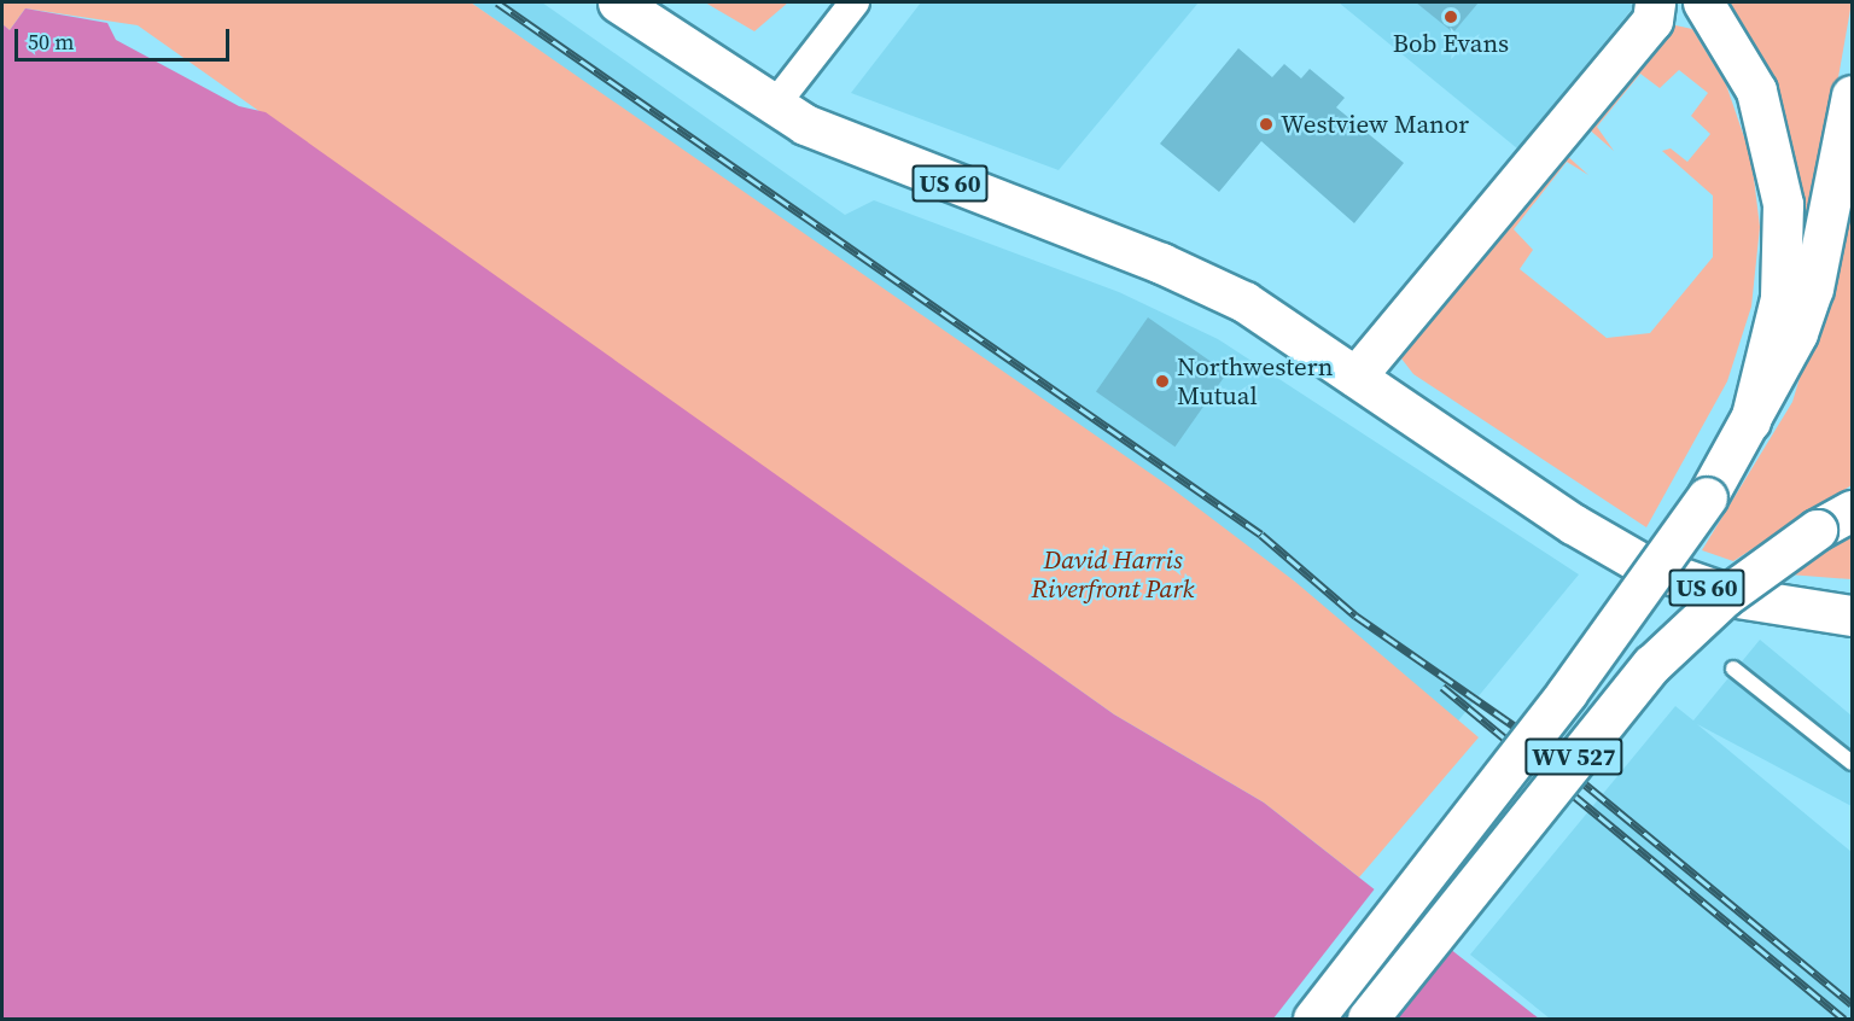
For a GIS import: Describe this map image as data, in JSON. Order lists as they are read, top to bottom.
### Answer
{
  "streets": {
    "main road": ["US 60", "WV 527"]
  },
  "parks": ["David Harris Riverfront Park"],
  "places": ["Bob Evans", "Westview Manor", "Northwestern Mutual"],
  "scale_bar": "50 m"
}
